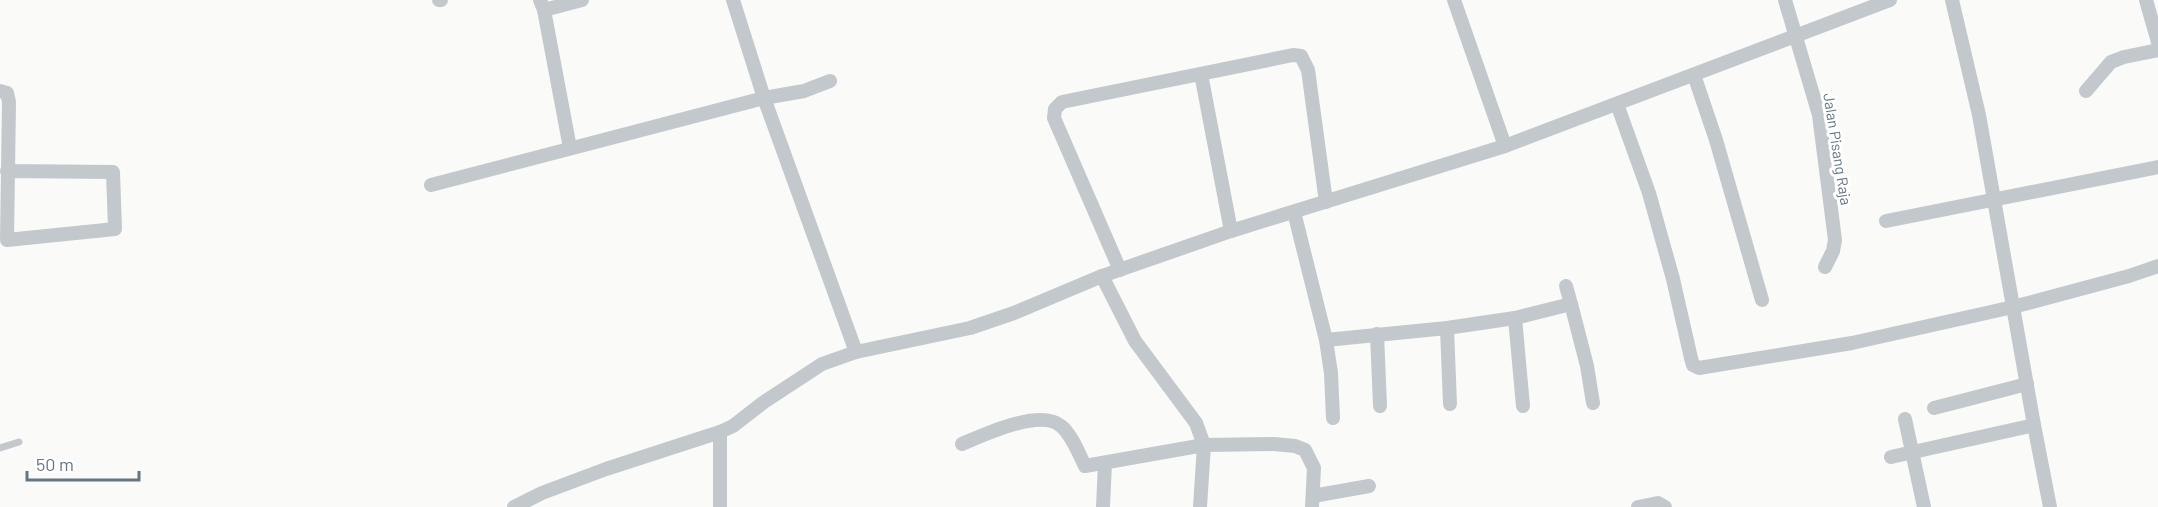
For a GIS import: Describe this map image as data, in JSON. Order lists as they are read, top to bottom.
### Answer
{
  "streets": {
    "street": ["Jalan Pisang Raja"]
  },
  "scale_bar": "50 m"
}
